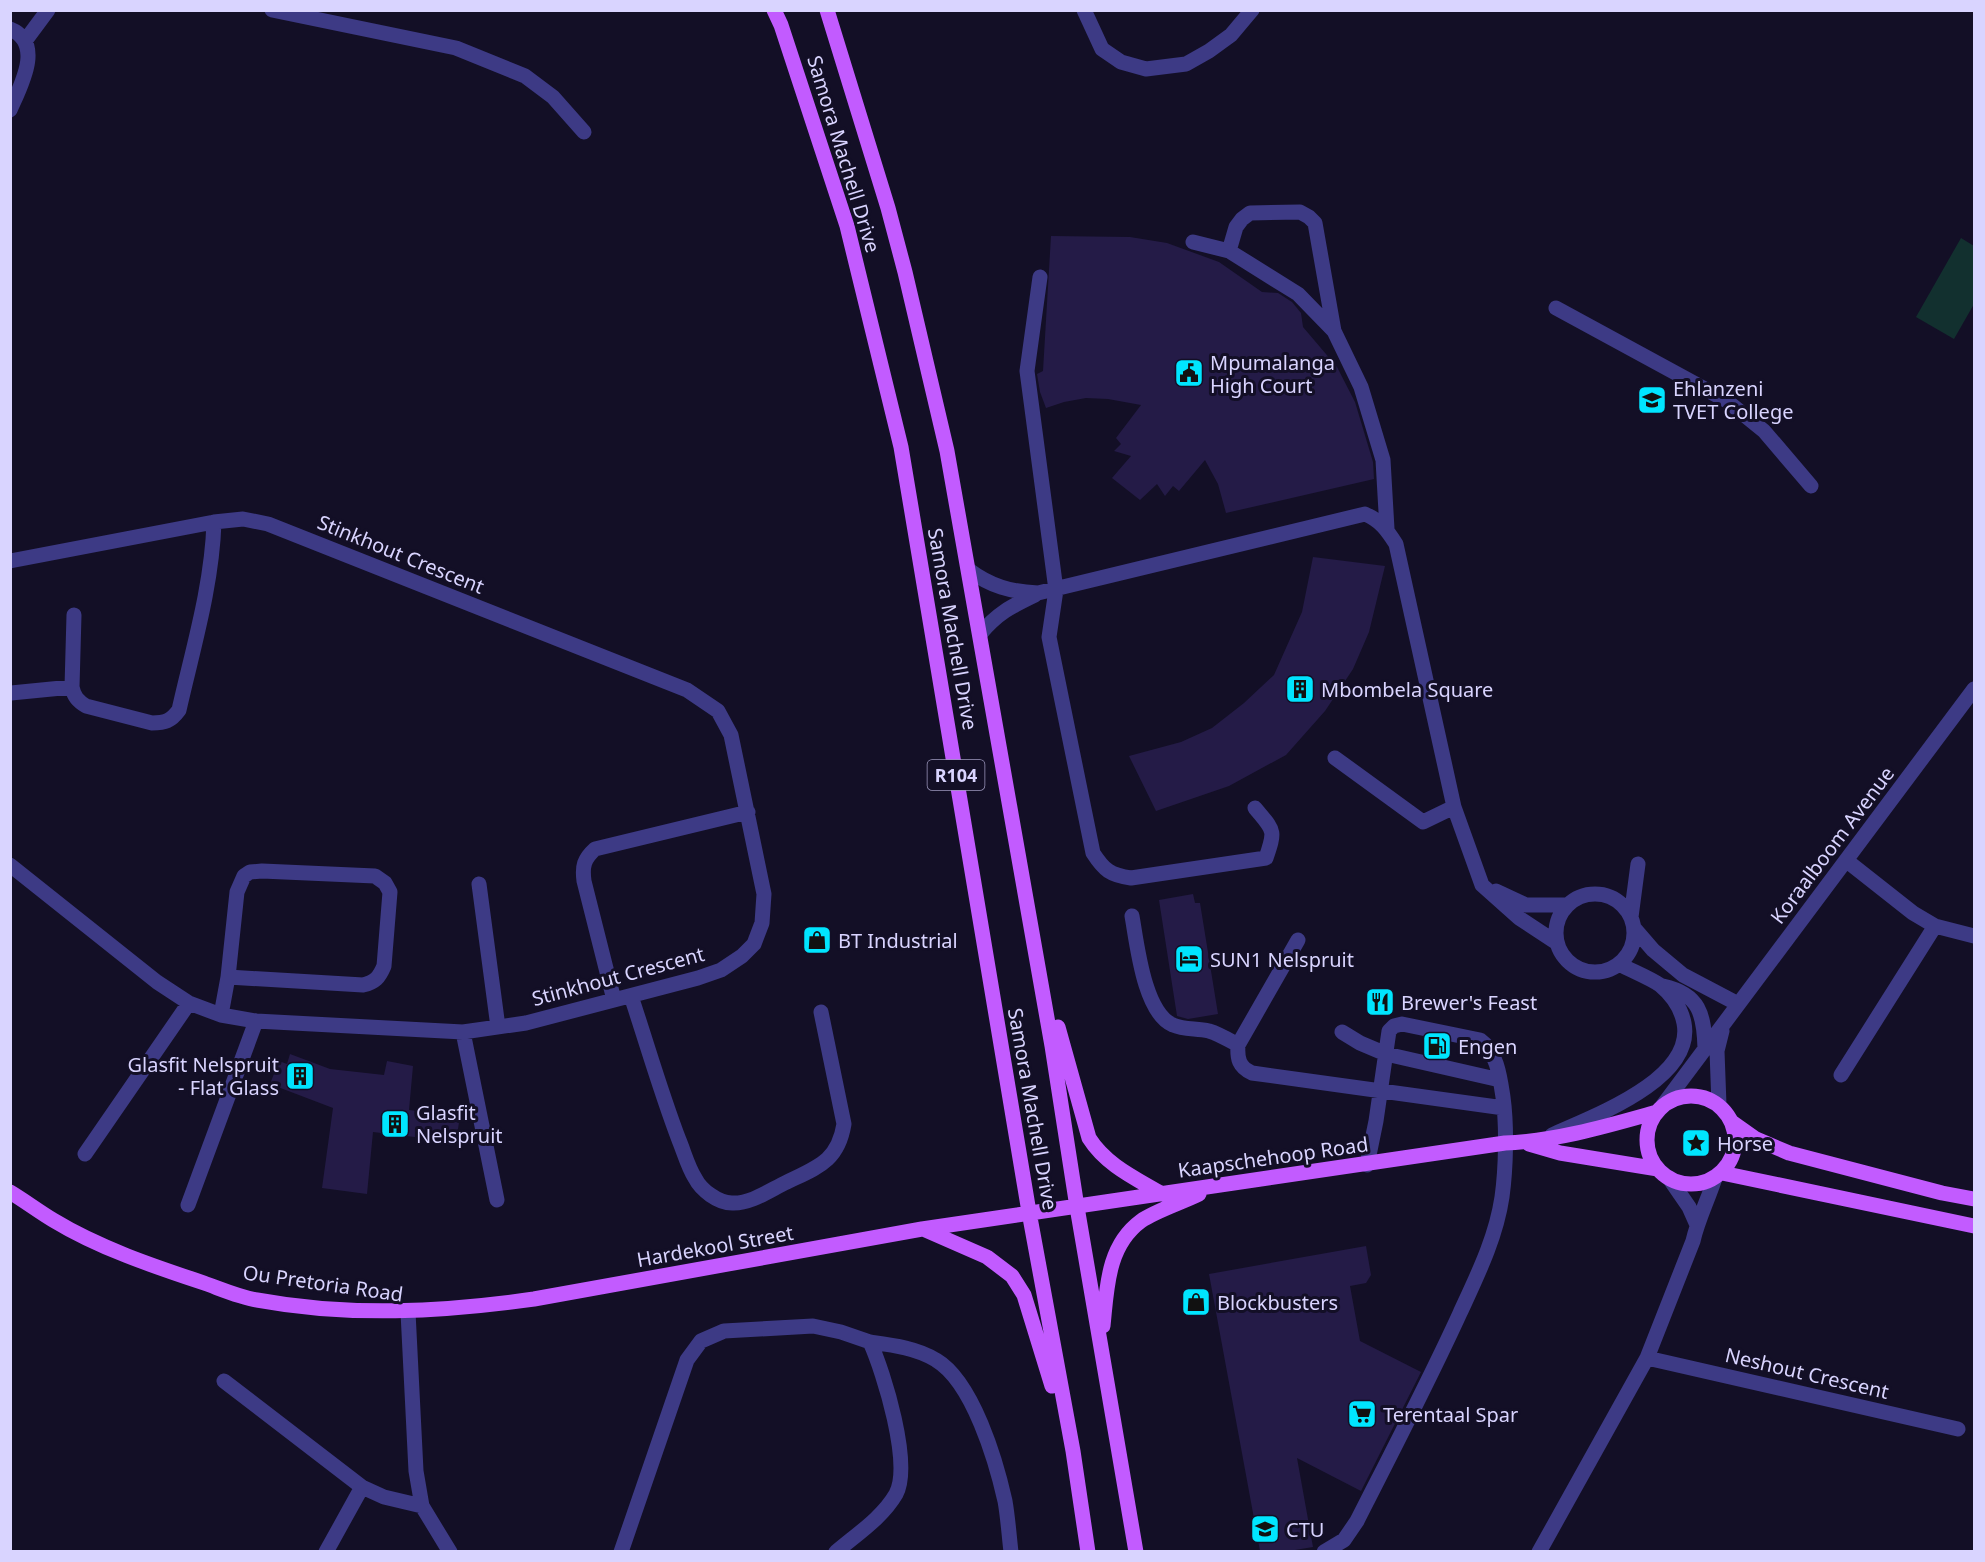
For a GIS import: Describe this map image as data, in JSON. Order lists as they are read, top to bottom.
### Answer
{
  "streets": {
    "main road": [
      "Samora Machell Drive",
      "R104",
      "Kaapschehoop Road",
      "Hardekool Street",
      "Ou Pretoria Road"
    ],
    "street": ["Stinkhout Crescent", "Koraalboom Avenue", "Neshout Crescent"]
  },
  "crossings": [
    ["Samora Machell Drive", "Kaapschehoop Road"],
    ["Samora Machell Drive", "Hardekool Street"],
    ["Kaapschehoop Road", "Hardekool Street"],
    ["Hardekool Street", "Ou Pretoria Road"]
  ],
  "places": {
    "public building": ["Mpumalanga High Court"],
    "school or university": ["Ehlanzeni TVET College", "CTU"],
    "building": ["Mbombela Square", "Glasfit Nelspruit - Flat Glass", "Glasfit Nelspruit"],
    "shop": ["BT Industrial", "Blockbusters"],
    "hotel": ["SUN1 Nelspruit"],
    "restaurant": ["Brewer's Feast"],
    "fuel station": ["Engen"],
    "place": ["Horse"],
    "supermarket": ["Terentaal Spar"]
  }
}
